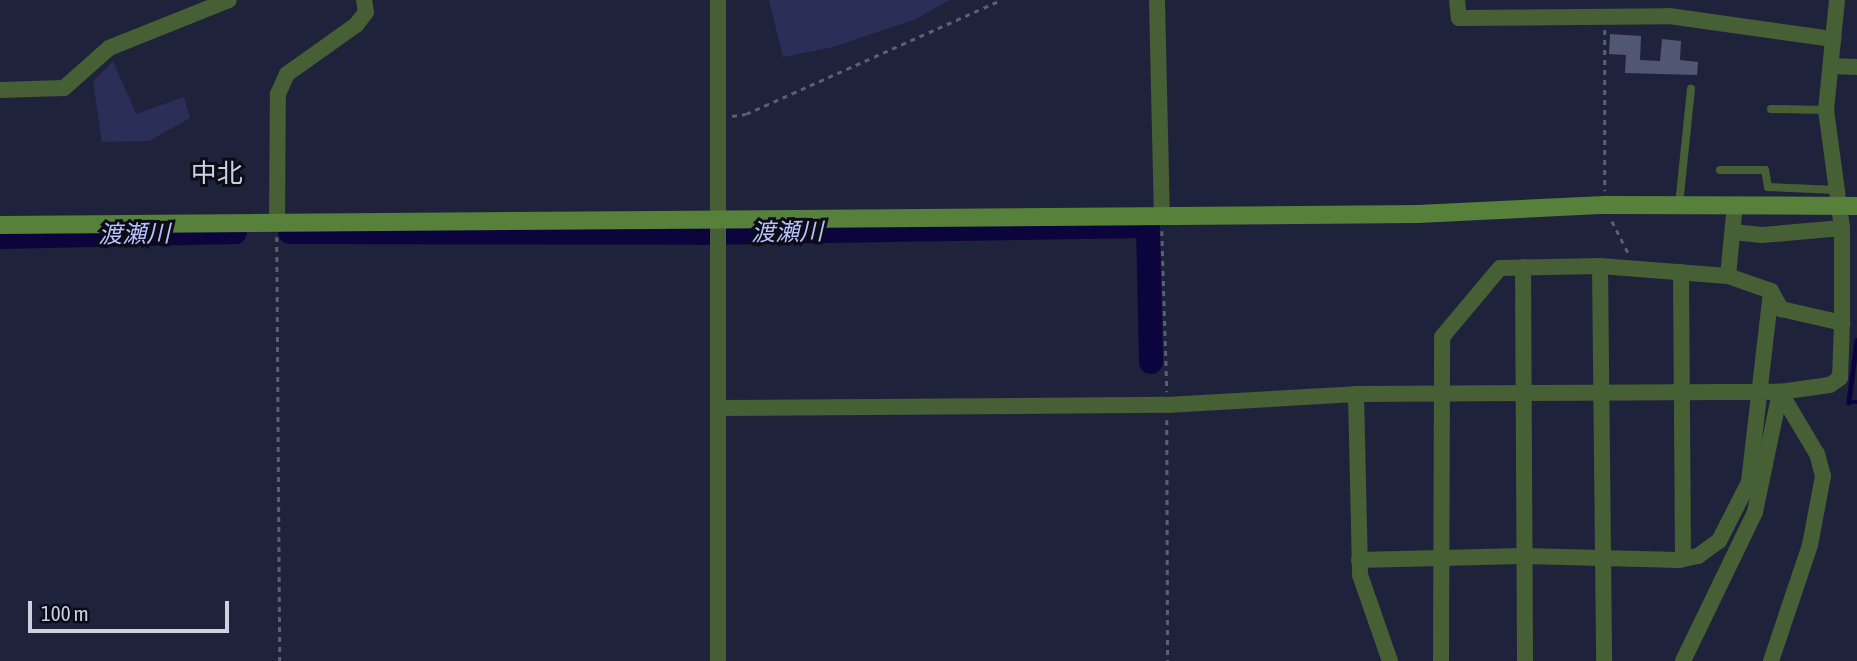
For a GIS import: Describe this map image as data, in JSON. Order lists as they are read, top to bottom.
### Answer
{
  "districts": ["中北"],
  "water": ["渡瀬川"],
  "scale_bar": "100 m"
}
